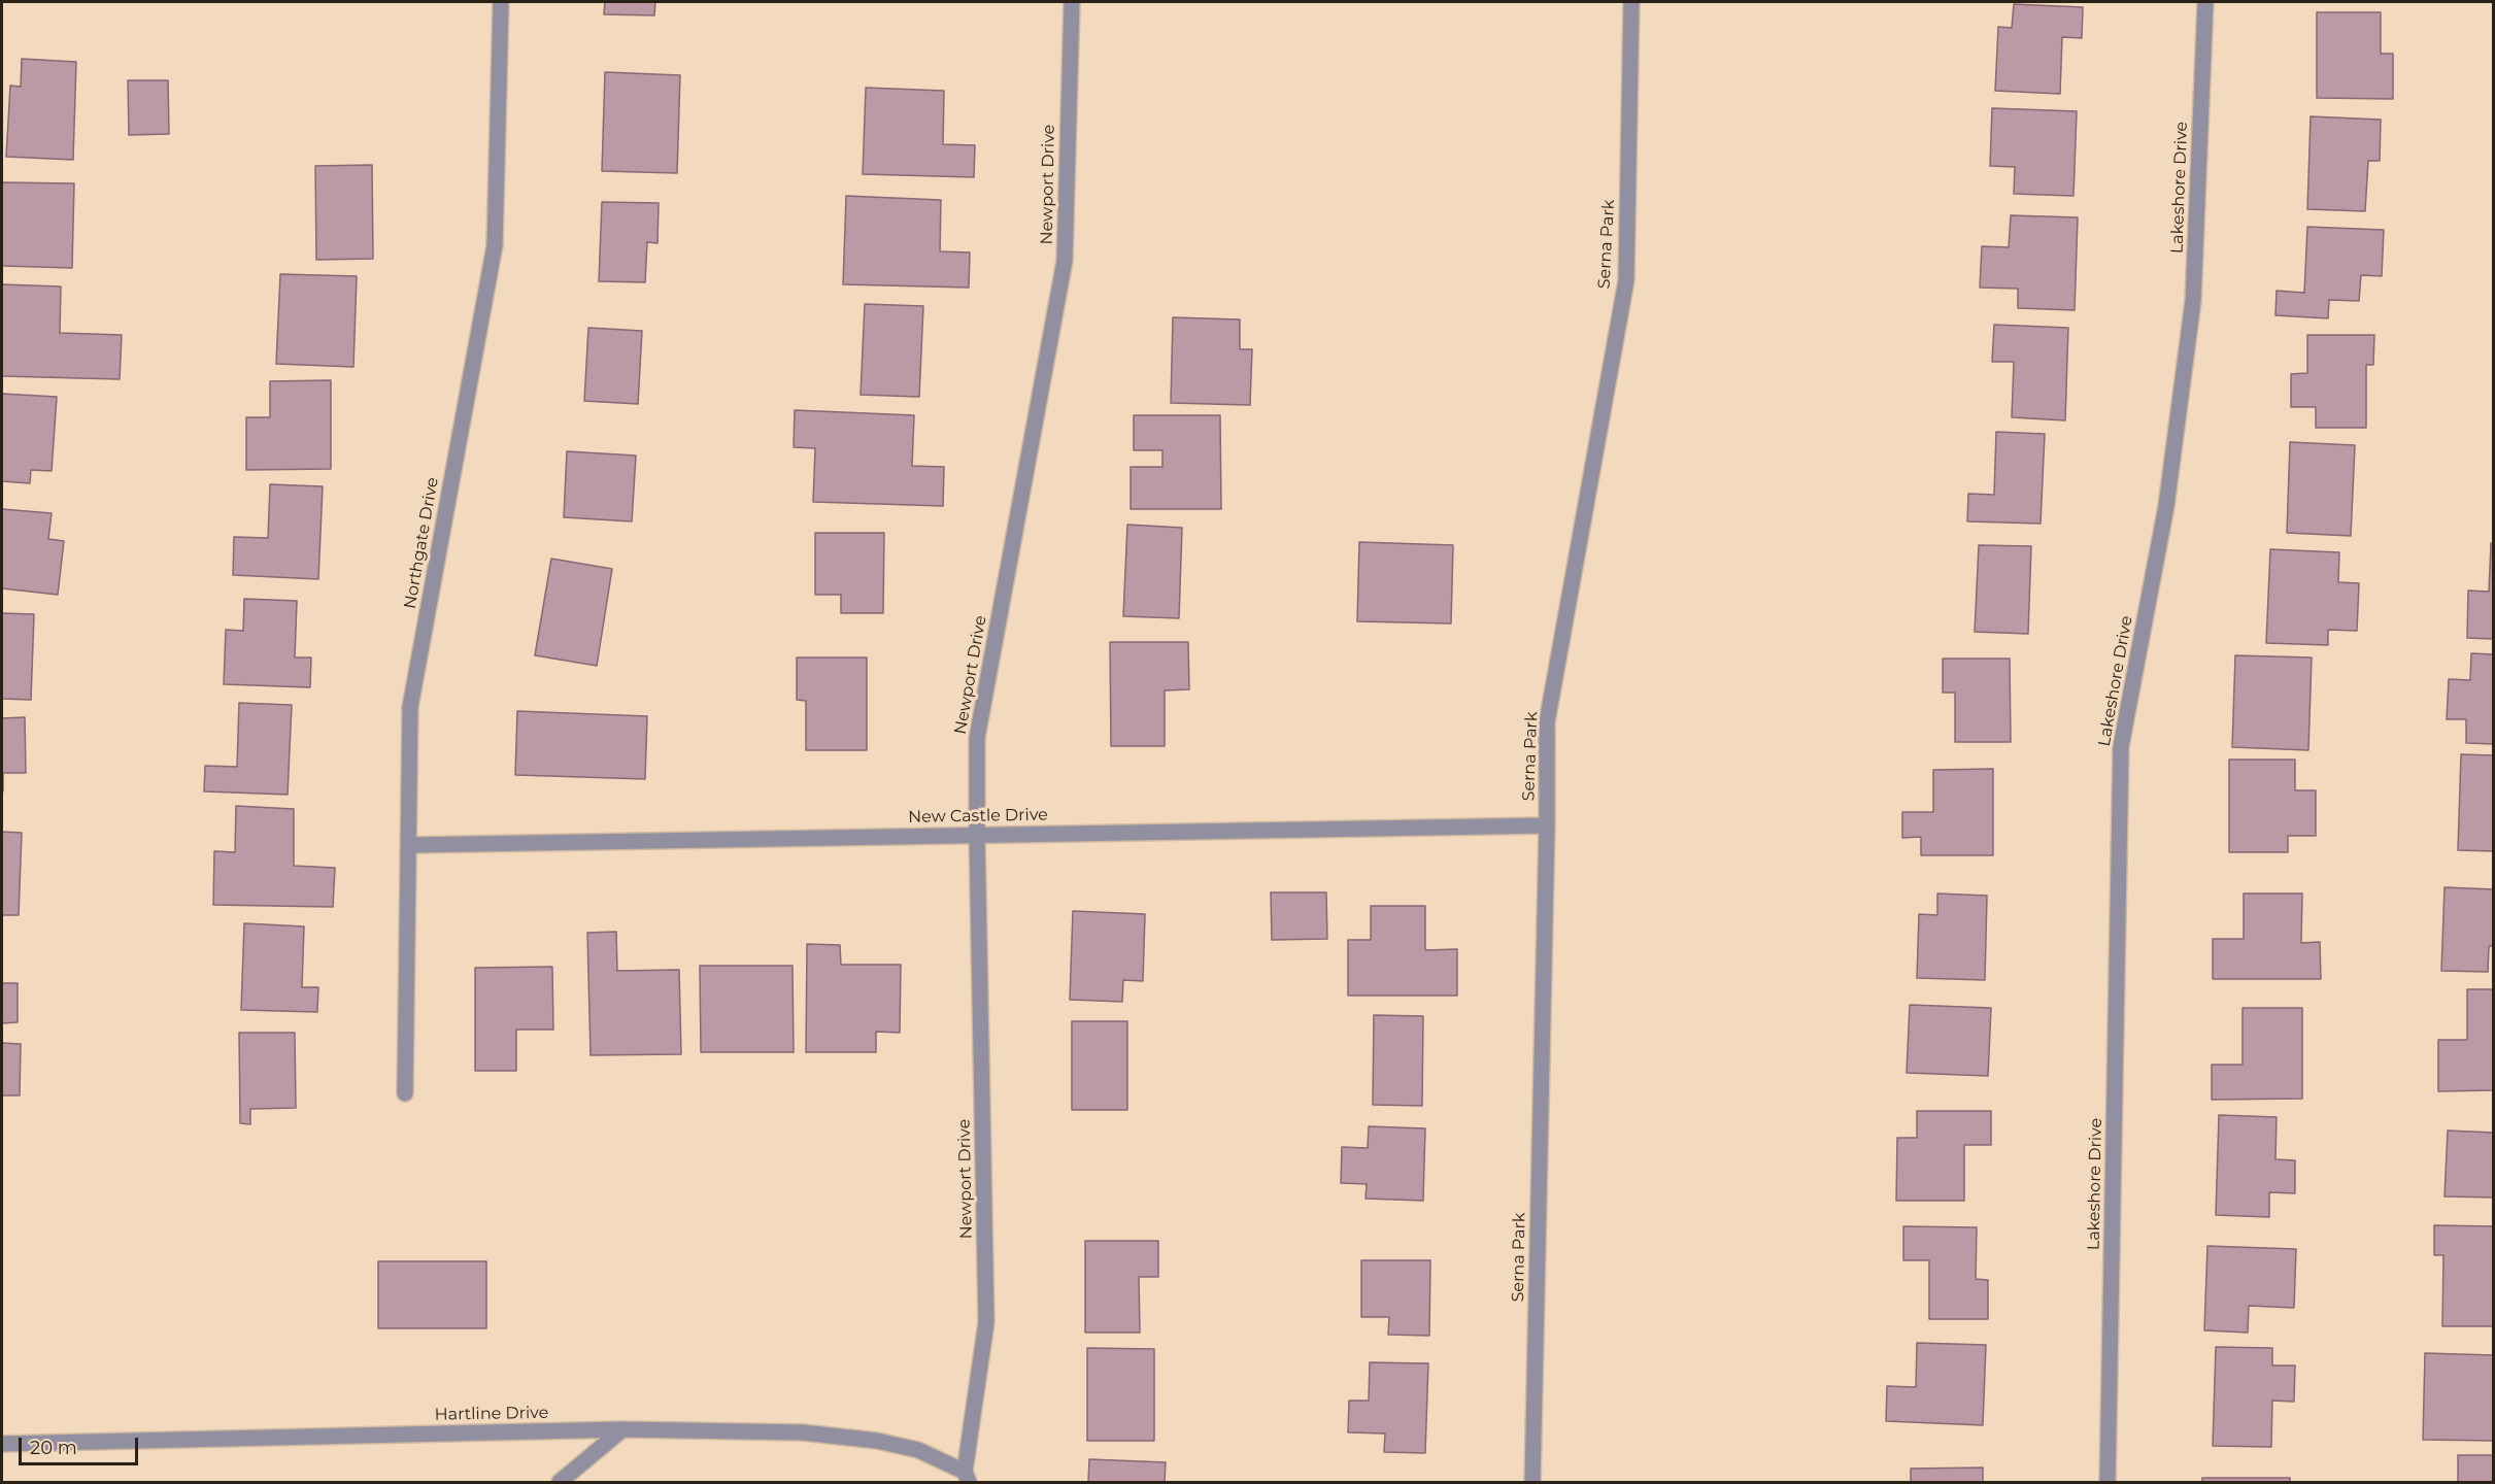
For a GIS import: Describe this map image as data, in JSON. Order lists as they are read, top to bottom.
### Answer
{
  "streets": {
    "street": [
      "Newport Drive",
      "Lakeshore Drive",
      "Serna Park",
      "Northgate Drive",
      "New Castle Drive",
      "Hartline Drive"
    ]
  },
  "crossings": [
    ["Newport Drive", "New Castle Drive"],
    ["Newport Drive", "Hartline Drive"],
    ["Serna Park", "New Castle Drive"],
    ["Northgate Drive", "New Castle Drive"]
  ],
  "scale_bar": "20 m"
}
